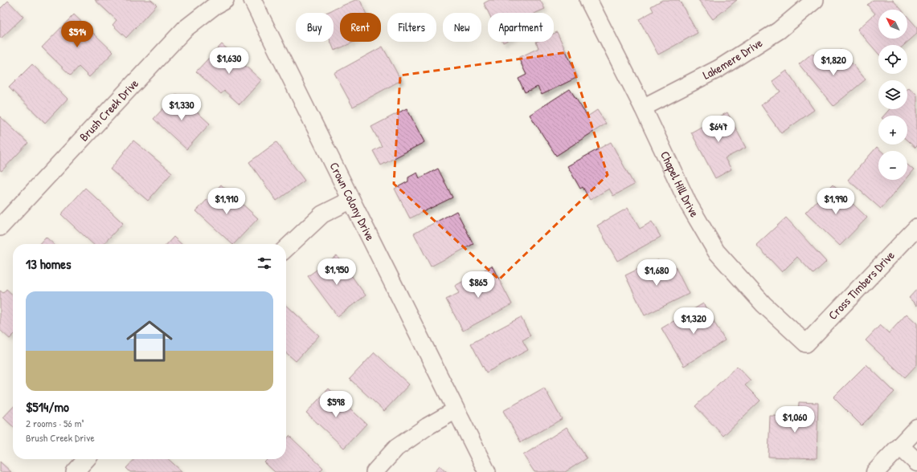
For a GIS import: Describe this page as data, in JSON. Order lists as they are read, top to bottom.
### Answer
{
  "streets": {
    "street": [
      "Lakemere Drive",
      "Brush Creek Drive",
      "Chapel Hill Drive",
      "Crown Colony Drive",
      "Cross Timbers Drive"
    ]
  },
  "crossings": [
    ["Lakemere Drive", "Chapel Hill Drive"],
    ["Chapel Hill Drive", "Cross Timbers Drive"]
  ],
  "north": "top left",
  "page": {
    "map_buttons": ["+", "−"],
    "chip": [
      "Buy",
      "Rent",
      "Filters",
      "New",
      "Apartment"
    ],
    "price": [
      "$514",
      "$1,630",
      "$1,820",
      "$1,330",
      "$647",
      "$1,910",
      "$1,990",
      "$1,950",
      "$1,680",
      "$865",
      "$1,320",
      "$598",
      "$1,060"
    ],
    "heading": "13 homes",
    "list": [
      {
        "name": "$514/mo",
        "note": "2 rooms · 56 m² · Brush Creek Drive"
      }
    ]
  }
}
